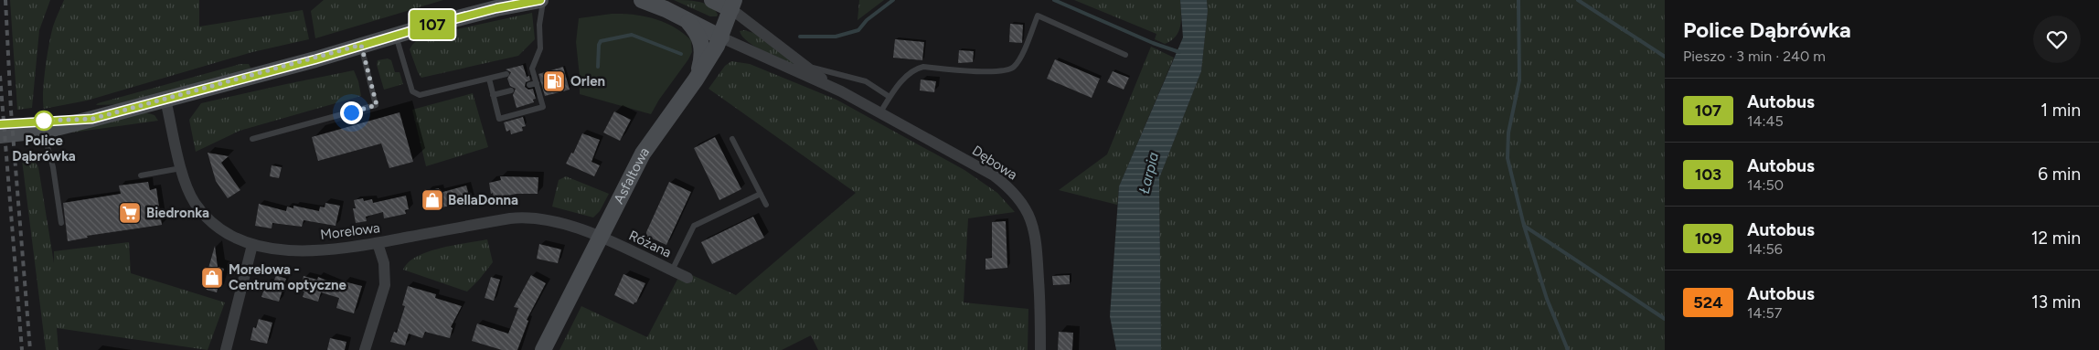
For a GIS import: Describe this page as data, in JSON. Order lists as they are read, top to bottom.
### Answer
{
  "streets": {
    "street": [
      "Dębowa",
      "Asfaltowa",
      "Morelowa",
      "Różana"
    ]
  },
  "crossings": [
    ["Dębowa", "Asfaltowa"],
    ["Asfaltowa", "Morelowa"],
    ["Asfaltowa", "Różana"],
    ["Morelowa", "Różana"]
  ],
  "water": ["Łarpia"],
  "places": {
    "fuel station": ["Orlen"],
    "other": ["Police Dąbrówka"],
    "shop": ["BellaDonna", "Morelowa - Centrum optyczne"],
    "supermarket": ["Biedronka"]
  },
  "lines": ["bus line 107"],
  "page": {
    "on_map": "107",
    "heading": ["Police Dąbrówka", "Pieszo · 3 min · 240 m"],
    "list": [
      {
        "mark": "107",
        "name": "Autobus",
        "note": "14:45",
        "value": "1 min"
      },
      {
        "mark": "103",
        "name": "Autobus",
        "note": "14:50",
        "value": "6 min"
      },
      {
        "mark": "109",
        "name": "Autobus",
        "note": "14:56",
        "value": "12 min"
      },
      {
        "mark": "524",
        "name": "Autobus",
        "note": "14:57",
        "value": "13 min"
      }
    ]
  }
}
